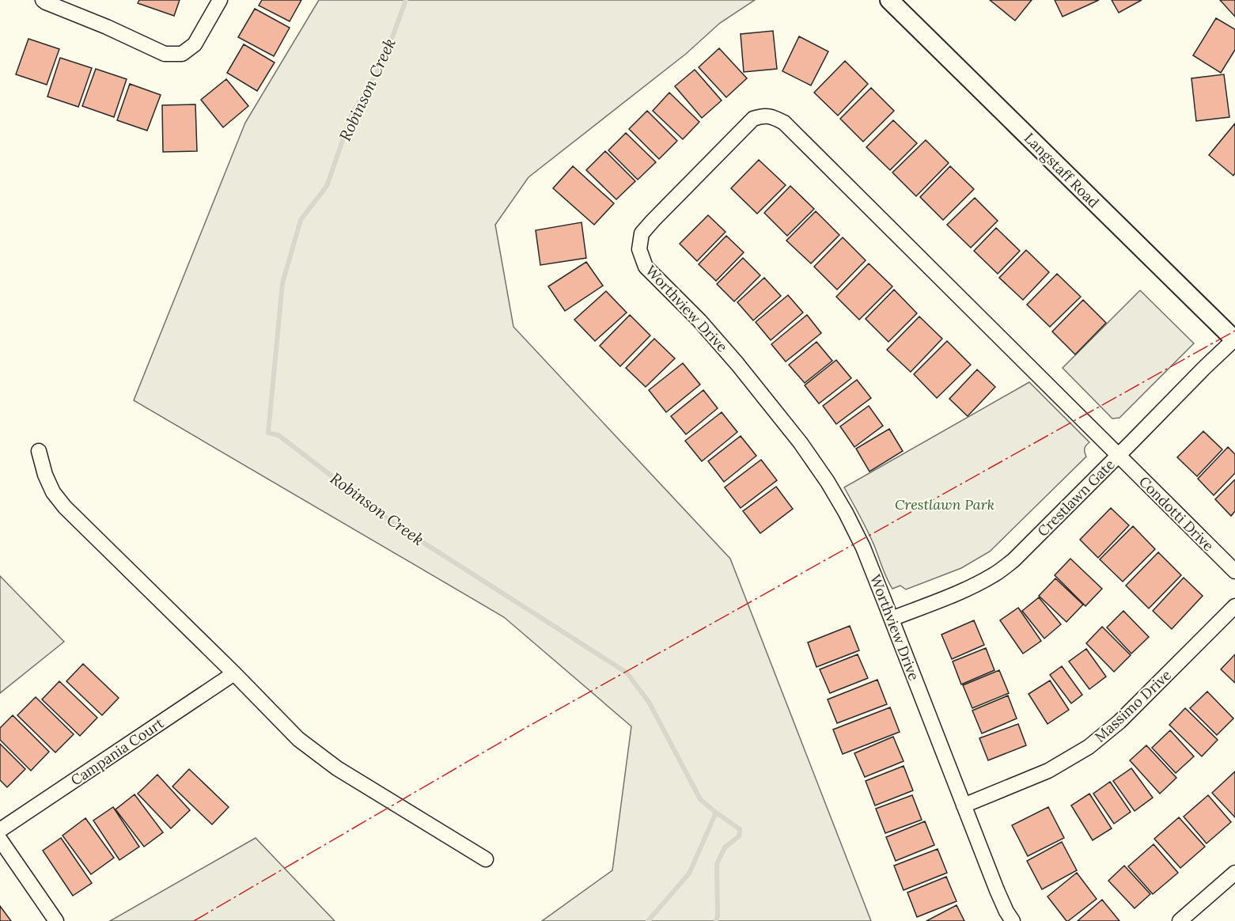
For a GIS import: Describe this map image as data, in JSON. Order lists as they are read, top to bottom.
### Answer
{
  "streets": {
    "street": [
      "Langstaff Road",
      "Worthview Drive",
      "Crestlawn Gate",
      "Condotti Drive",
      "Massimo Drive",
      "Campania Court"
    ]
  },
  "crossings": [
    ["Langstaff Road", "Crestlawn Gate"],
    ["Worthview Drive", "Crestlawn Gate"],
    ["Worthview Drive", "Condotti Drive"],
    ["Worthview Drive", "Massimo Drive"],
    ["Crestlawn Gate", "Condotti Drive"]
  ],
  "water": ["Robinson Creek"],
  "parks": ["Crestlawn Park"]
}
